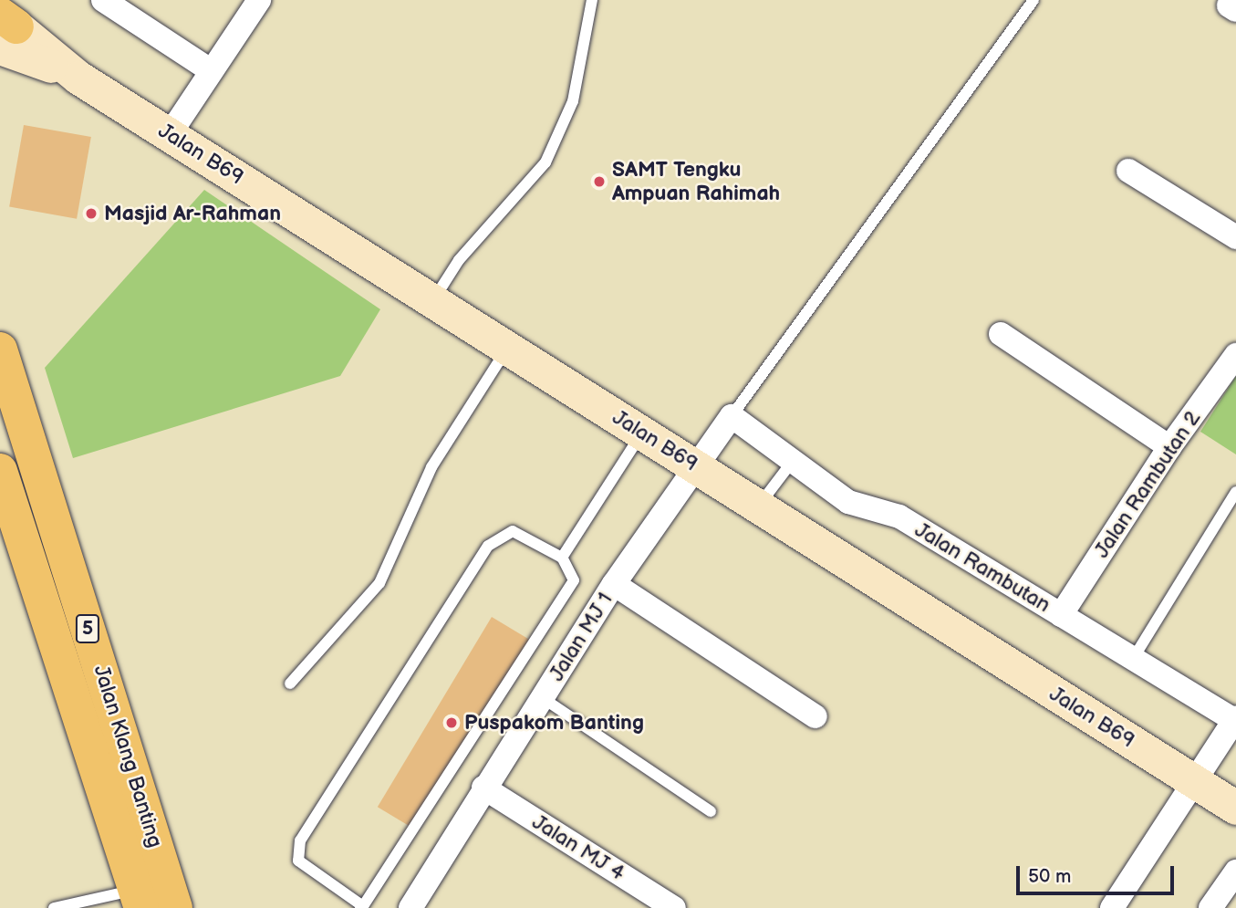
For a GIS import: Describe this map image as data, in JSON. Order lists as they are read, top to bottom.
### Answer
{
  "streets": {
    "highway": ["5", "Jalan Klang Banting"],
    "main road": ["Jalan B69"],
    "street": [
      "Jalan Rambutan 2",
      "Jalan Rambutan",
      "Jalan MJ 1",
      "Jalan MJ 4"
    ]
  },
  "crossings": [
    ["Jalan B69", "Jalan MJ 1"],
    ["Jalan Rambutan 2", "Jalan Rambutan"],
    ["Jalan Rambutan", "Jalan MJ 1"],
    ["Jalan MJ 1", "Jalan MJ 4"]
  ],
  "places": ["SAMT Tengku Ampuan Rahimah", "Masjid Ar-Rahman", "Puspakom Banting"],
  "scale_bar": "50 m"
}
